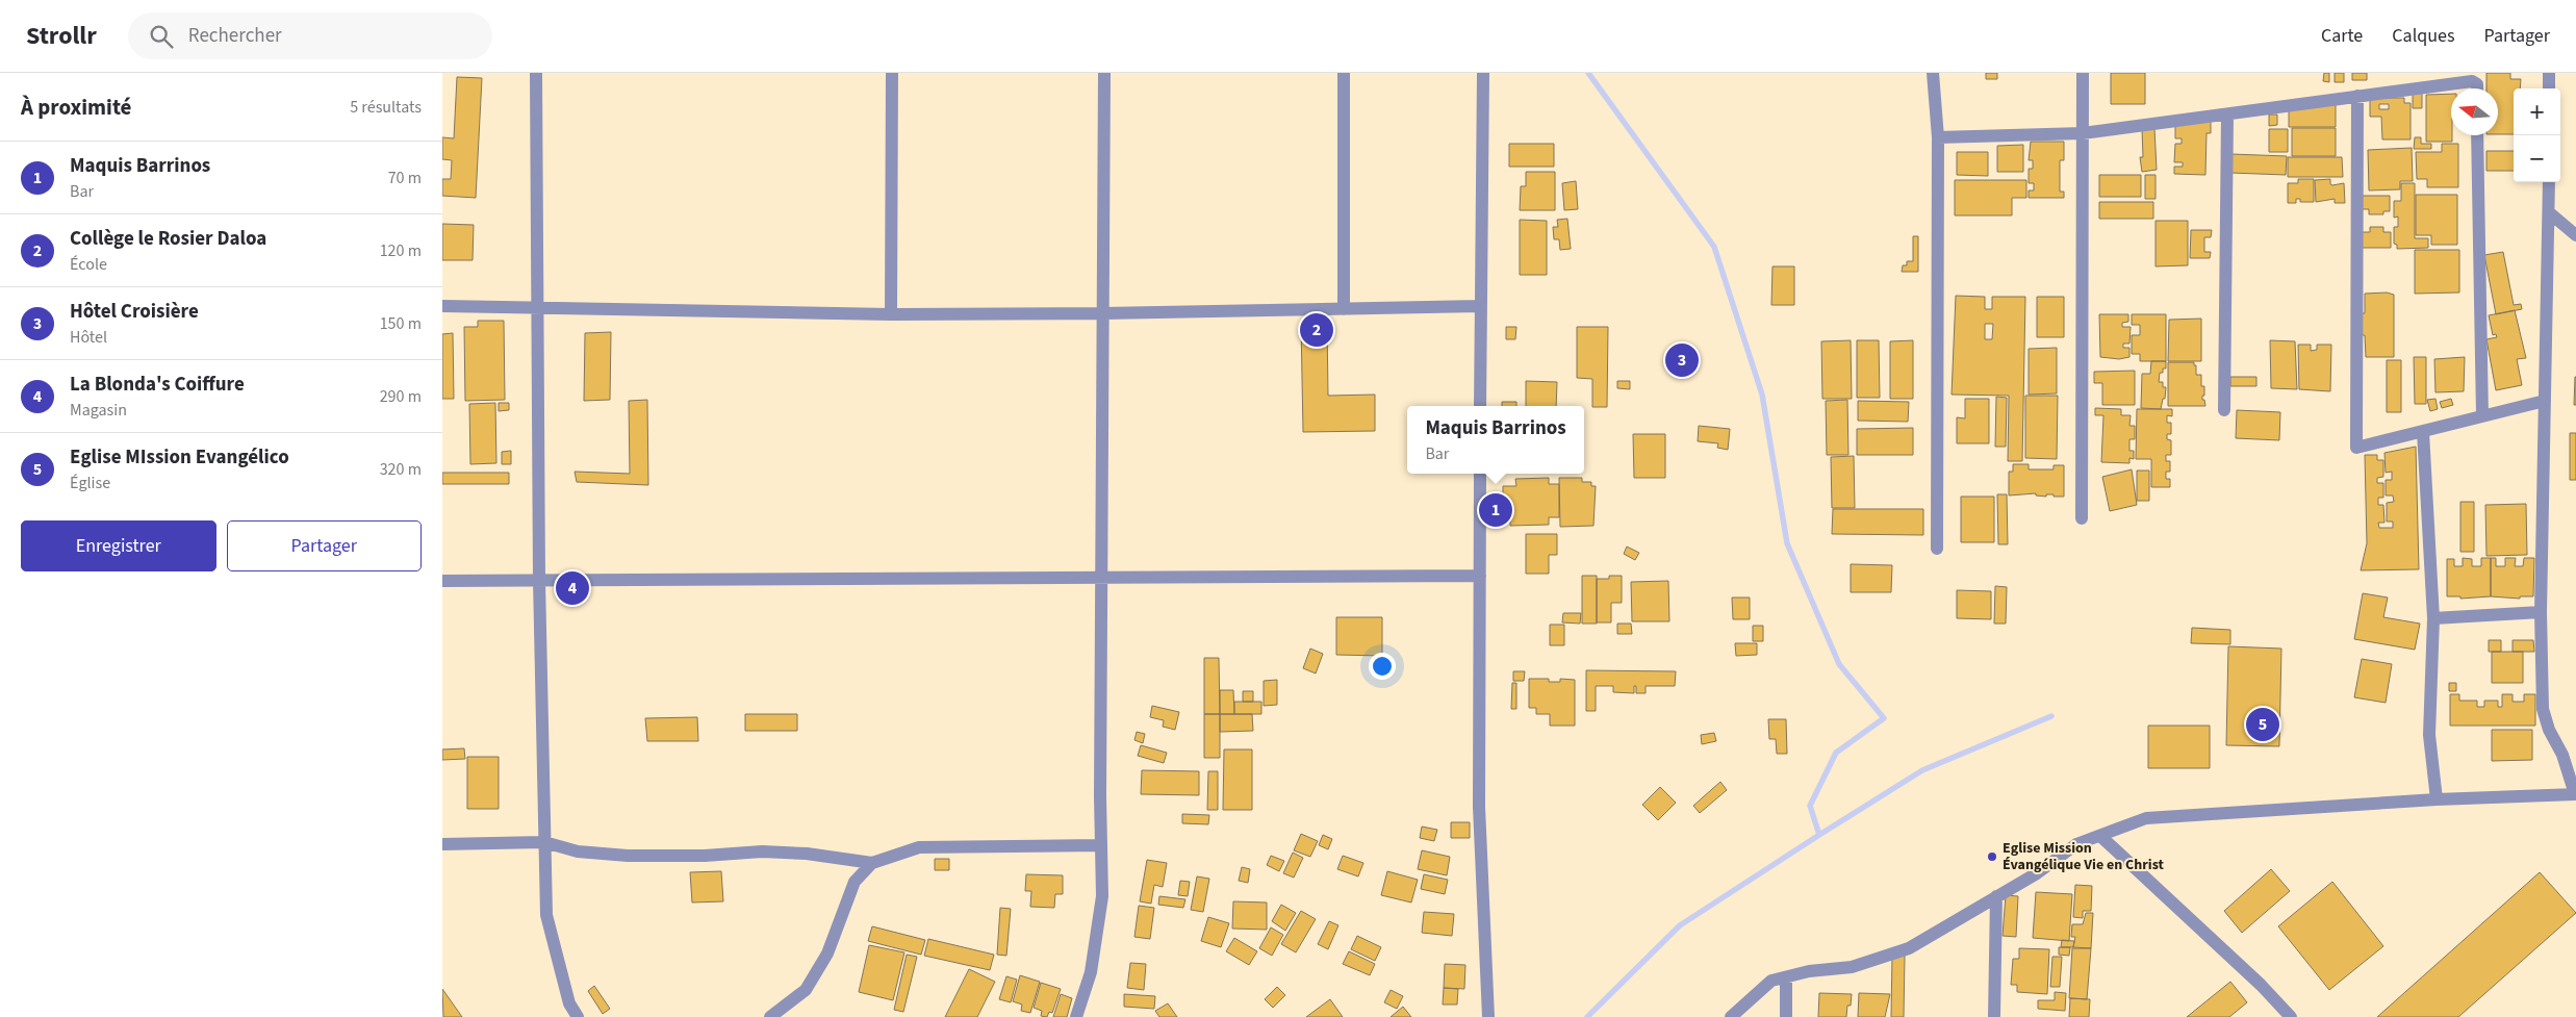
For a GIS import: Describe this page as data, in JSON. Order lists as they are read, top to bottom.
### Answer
{
  "places": ["Eglise Mission Évangélique Vie en Christ"],
  "north": "left",
  "page": {
    "header": "Strollr",
    "search": "Rechercher",
    "nav": ["Carte", "Calques", "Partager"],
    "heading": ["À proximité", "5 résultats"],
    "map_buttons": ["+", "−"],
    "list": [
      {
        "mark": "1",
        "name": "Maquis Barrinos",
        "note": "Bar",
        "value": "70 m"
      },
      {
        "mark": "2",
        "name": "Collège le Rosier Daloa",
        "note": "École",
        "value": "120 m"
      },
      {
        "mark": "3",
        "name": "Hôtel Croisière",
        "note": "Hôtel",
        "value": "150 m"
      },
      {
        "mark": "4",
        "name": "La Blonda's Coiffure",
        "note": "Magasin",
        "value": "290 m"
      },
      {
        "mark": "5",
        "name": "Eglise MIssion Evangélico",
        "note": "Église",
        "value": "320 m"
      }
    ],
    "pins": [
      "2",
      "3",
      "1",
      "4",
      "5"
    ],
    "popup": ["Maquis Barrinos", "Bar"],
    "buttons": ["Enregistrer", "Partager"]
  }
}
